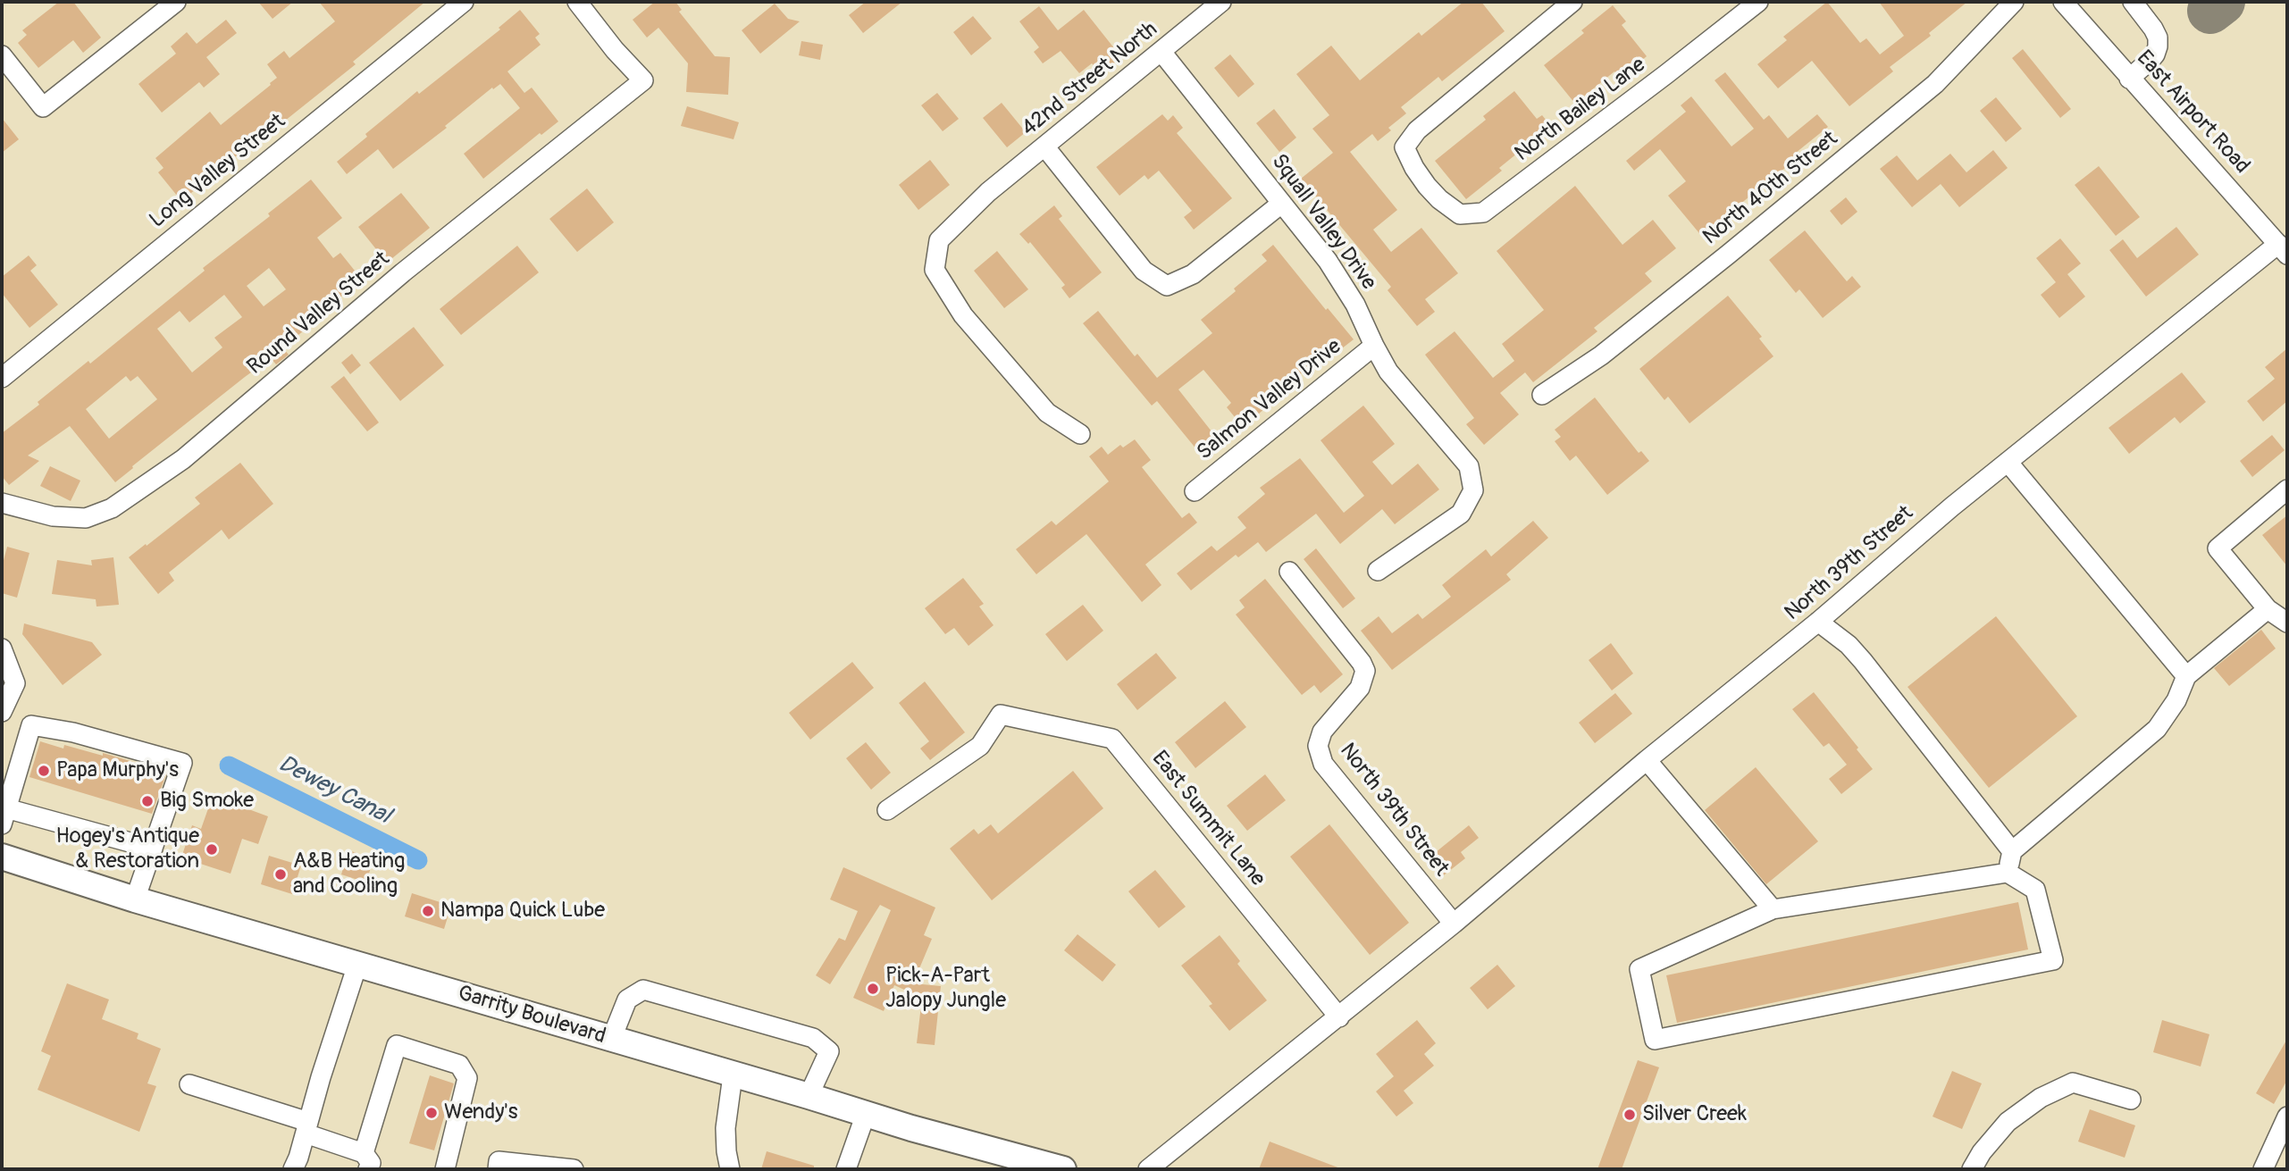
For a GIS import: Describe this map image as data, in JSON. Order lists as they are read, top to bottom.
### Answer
{
  "streets": {
    "main road": ["Garrity Boulevard"],
    "street": [
      "42nd Street North",
      "North Bailey Lane",
      "East Airport Road",
      "Long Valley Street",
      "North 40th Street",
      "Squall Valley Drive",
      "Round Valley Street",
      "Salmon Valley Drive",
      "North 39th Street",
      "East Summit Lane"
    ]
  },
  "crossings": [
    ["42nd Street North", "Squall Valley Drive"],
    ["East Airport Road", "North 39th Street"],
    ["Squall Valley Drive", "Salmon Valley Drive"],
    ["North 39th Street", "East Summit Lane"]
  ],
  "water": ["Dewey Canal"],
  "places": [
    "Papa Murphy's",
    "Big Smoke",
    "Hogey's Antique & Restoration",
    "A&B Heating and Cooling",
    "Nampa Quick Lube",
    "Pick-A-Part Jalopy Jungle",
    "Wendy's",
    "Silver Creek"
  ]
}
